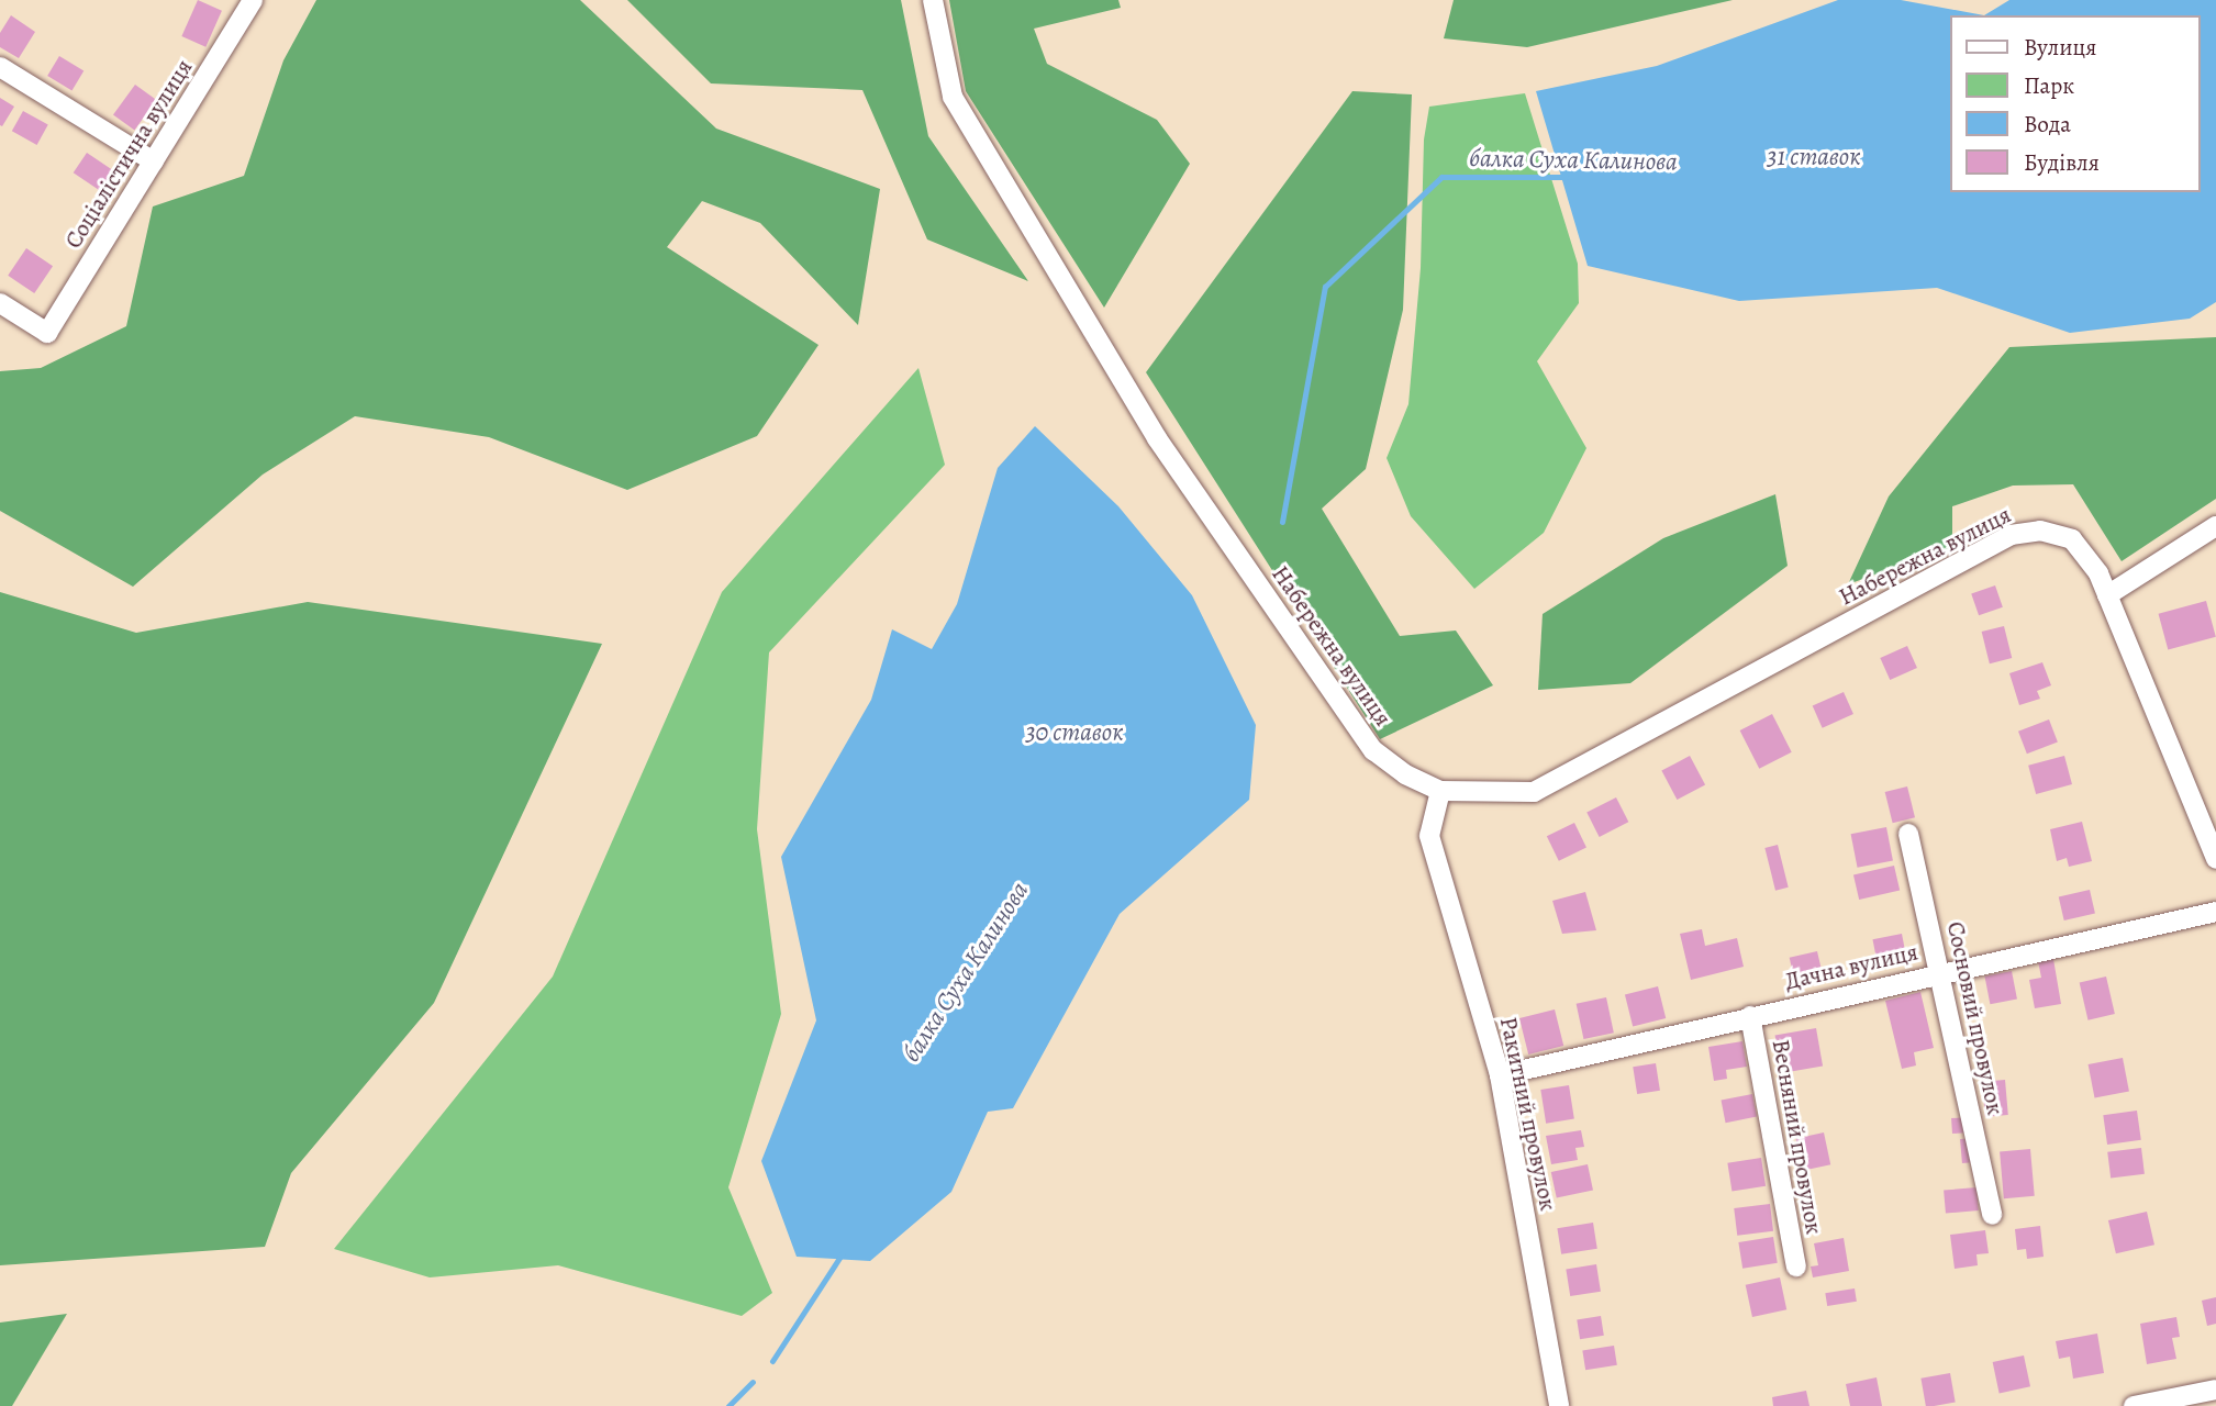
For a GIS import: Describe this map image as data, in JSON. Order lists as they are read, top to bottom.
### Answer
{
  "streets": {
    "street": [
      "Соціалістична вулиця",
      "Набережна вулиця",
      "Дачна вулиця",
      "Сосновий провулок",
      "Ракитний провулок",
      "Весняний провулок"
    ]
  },
  "crossings": [
    ["Набережна вулиця", "Ракитний провулок"],
    ["Дачна вулиця", "Сосновий провулок"],
    ["Дачна вулиця", "Ракитний провулок"],
    ["Дачна вулиця", "Весняний провулок"]
  ],
  "water": ["31 ставок", "балка Суха Калинова", "30 ставок"],
  "legend": [
    "Вулиця",
    "Парк",
    "Вода",
    "Будівля"
  ]
}
